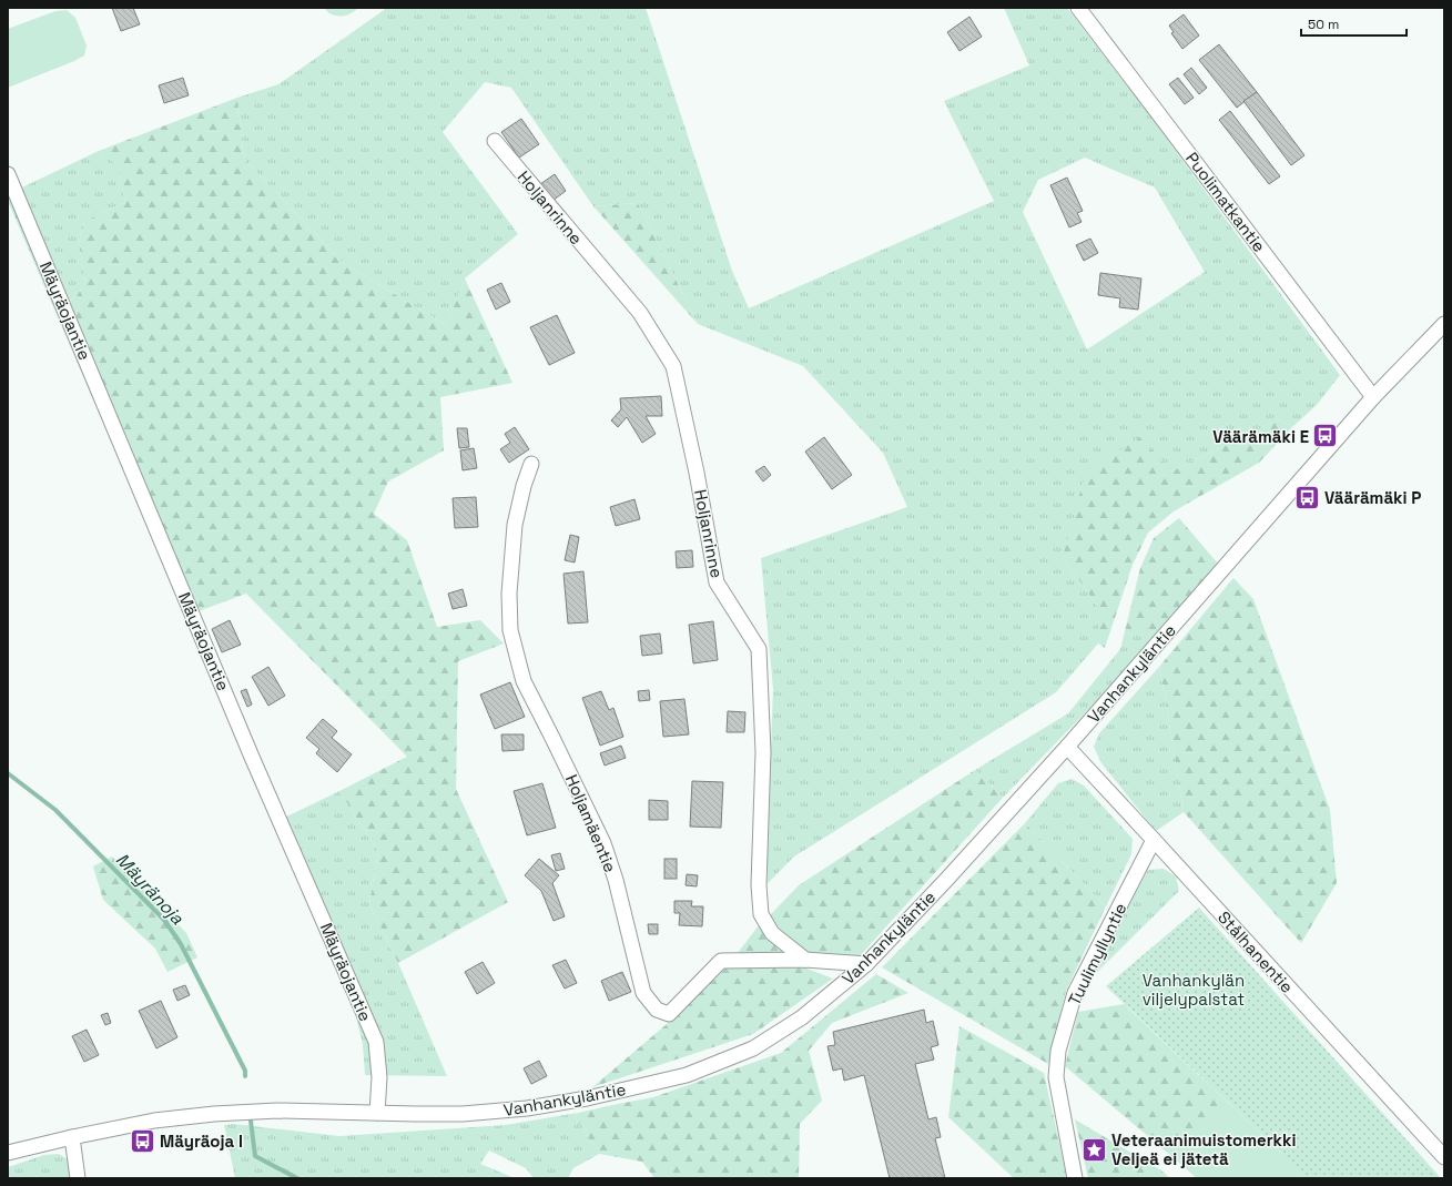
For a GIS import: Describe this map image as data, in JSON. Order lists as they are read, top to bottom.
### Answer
{
  "streets": {
    "street": [
      "Puolimatkantie",
      "Holjanrinne",
      "Mäyräojantie",
      "Vanhankyläntie",
      "Holjamäentie",
      "Stålhanentie",
      "Tuulimyllyntie"
    ]
  },
  "crossings": [
    ["Puolimatkantie", "Vanhankyläntie"],
    ["Holjanrinne", "Holjamäentie"],
    ["Mäyräojantie", "Vanhankyläntie"],
    ["Vanhankyläntie", "Holjamäentie"],
    ["Vanhankyläntie", "Stålhanentie"],
    ["Stålhanentie", "Tuulimyllyntie"]
  ],
  "water": ["Mäyränoja"],
  "parks": ["Vanhankylän viljelypalstat"],
  "places": {
    "bus stop": ["Väärämäki E", "Väärämäki P", "Mäyräoja I"],
    "place": ["Veteraanimuistomerkki Veljeä ei jätetä"]
  },
  "scale_bar": "50 m"
}
